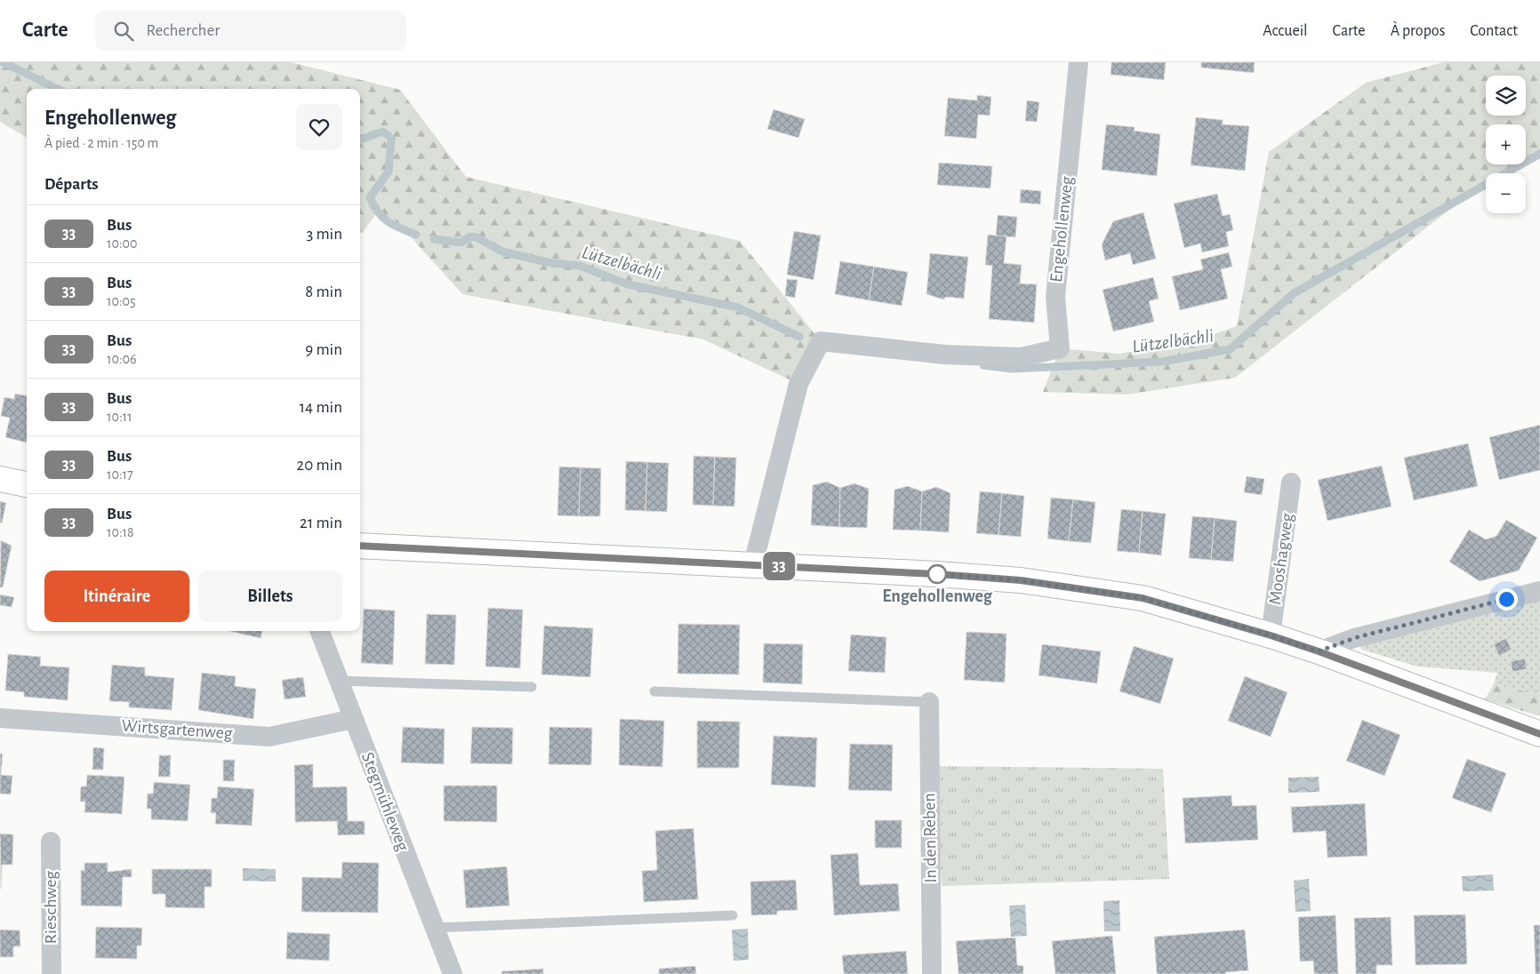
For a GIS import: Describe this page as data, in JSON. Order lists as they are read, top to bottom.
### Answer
{
  "streets": {
    "street": [
      "Engehollenweg",
      "Mooshagweg",
      "Wirtsgartenweg",
      "Stegmühleweg",
      "In den Reben",
      "Rieschweg"
    ]
  },
  "crossings": [
    ["Wirtsgartenweg", "Stegmühleweg"]
  ],
  "water": ["Lützelbächli"],
  "places": ["Engehollenweg"],
  "lines": ["bus line 33"],
  "page": {
    "header": "Carte",
    "search": "Rechercher",
    "nav": [
      "Accueil",
      "Carte",
      "À propos",
      "Contact"
    ],
    "on_map": "33",
    "map_buttons": ["+", "−"],
    "heading": [
      ["Engehollenweg", "À pied · 2 min · 150 m"],
      "Départs"
    ],
    "list": [
      {
        "mark": "33",
        "name": "Bus",
        "note": "10:00",
        "value": "3 min"
      },
      {
        "mark": "33",
        "name": "Bus",
        "note": "10:05",
        "value": "8 min"
      },
      {
        "mark": "33",
        "name": "Bus",
        "note": "10:06",
        "value": "9 min"
      },
      {
        "mark": "33",
        "name": "Bus",
        "note": "10:11",
        "value": "14 min"
      },
      {
        "mark": "33",
        "name": "Bus",
        "note": "10:17",
        "value": "20 min"
      },
      {
        "mark": "33",
        "name": "Bus",
        "note": "10:18",
        "value": "21 min"
      }
    ],
    "buttons": ["Itinéraire", "Billets"]
  }
}
